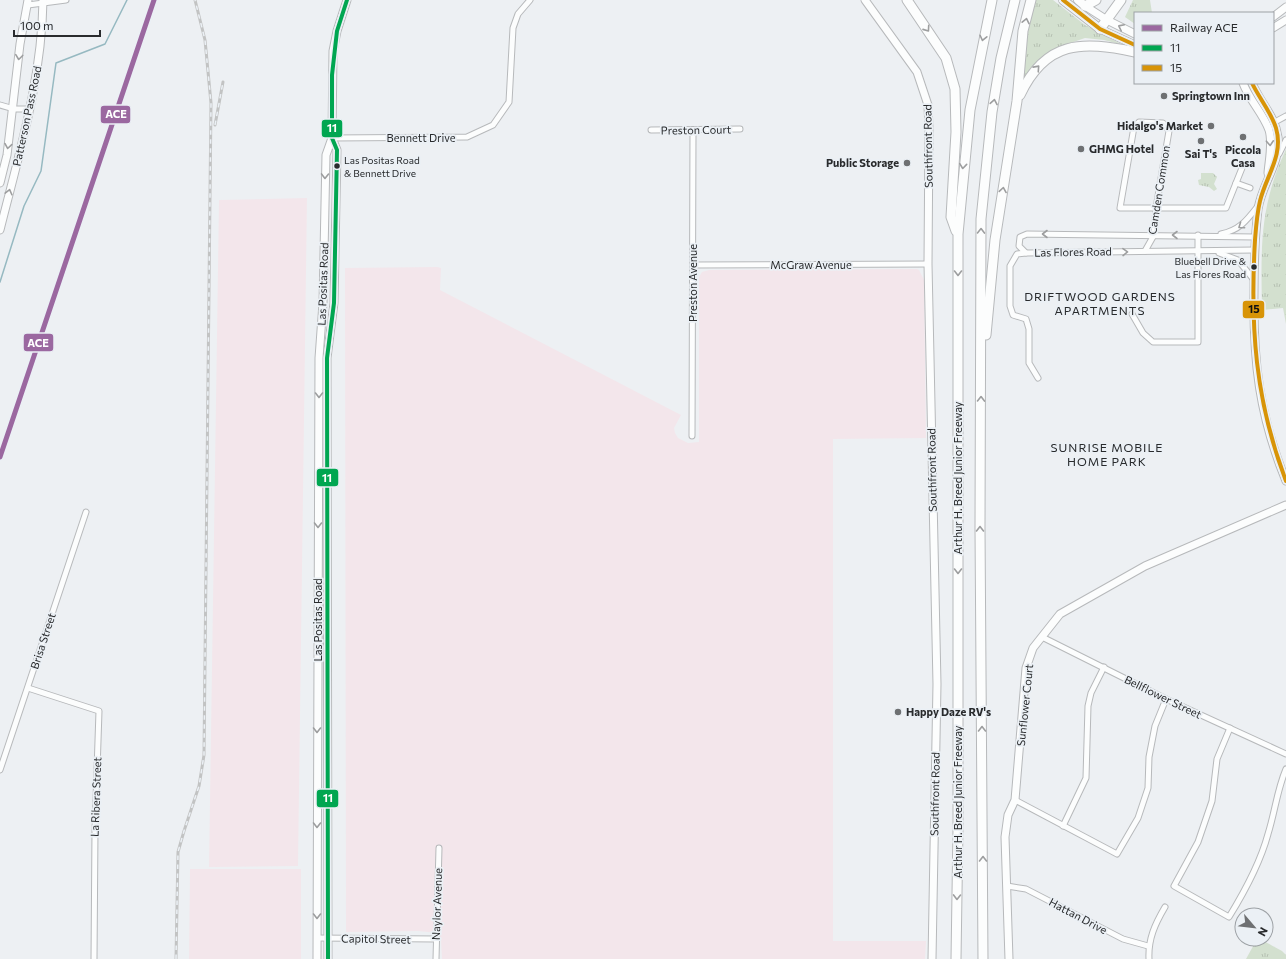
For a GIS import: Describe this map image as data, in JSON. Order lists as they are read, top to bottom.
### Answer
{
  "streets": {
    "highway": ["Arthur H. Breed Junior Freeway"],
    "street": [
      "Patterson Pass Road",
      "Preston Court",
      "Bennett Drive",
      "Southfront Road",
      "Camden Common",
      "Las Flores Road",
      "McGraw Avenue",
      "Preston Avenue",
      "Las Positas Road",
      "Brisa Street",
      "Bellflower Street",
      "Sunflower Court",
      "La Ribera Street",
      "Naylor Avenue",
      "Hattan Drive",
      "Capitol Street"
    ]
  },
  "crossings": [
    ["Preston Court", "Preston Avenue"],
    ["Bennett Drive", "Las Positas Road"],
    ["Southfront Road", "McGraw Avenue"],
    ["Camden Common", "Las Flores Road"],
    ["McGraw Avenue", "Preston Avenue"],
    ["Las Positas Road", "Capitol Street"],
    ["Brisa Street", "La Ribera Street"],
    ["Bellflower Street", "Sunflower Court"],
    ["Sunflower Court", "Hattan Drive"],
    ["Naylor Avenue", "Capitol Street"]
  ],
  "districts": ["DRIFTWOOD GARDENS APARTMENTS", "SUNRISE MOBILE HOME PARK"],
  "places": [
    "Springtown Inn",
    "Hidalgo's Market",
    "Piccola Casa",
    "Sai T's",
    "GHMG Hotel",
    "Public Storage",
    "Las Positas Road & Bennett Drive",
    "Bluebell Drive & Las Flores Road",
    "Happy Daze RV's"
  ],
  "lines": ["rail line ACE", "transit line 11", "transit line 15"],
  "legend": ["Railway ACE", "11", "15"],
  "scale_bar": "100 m",
  "north": "bottom right"
}
